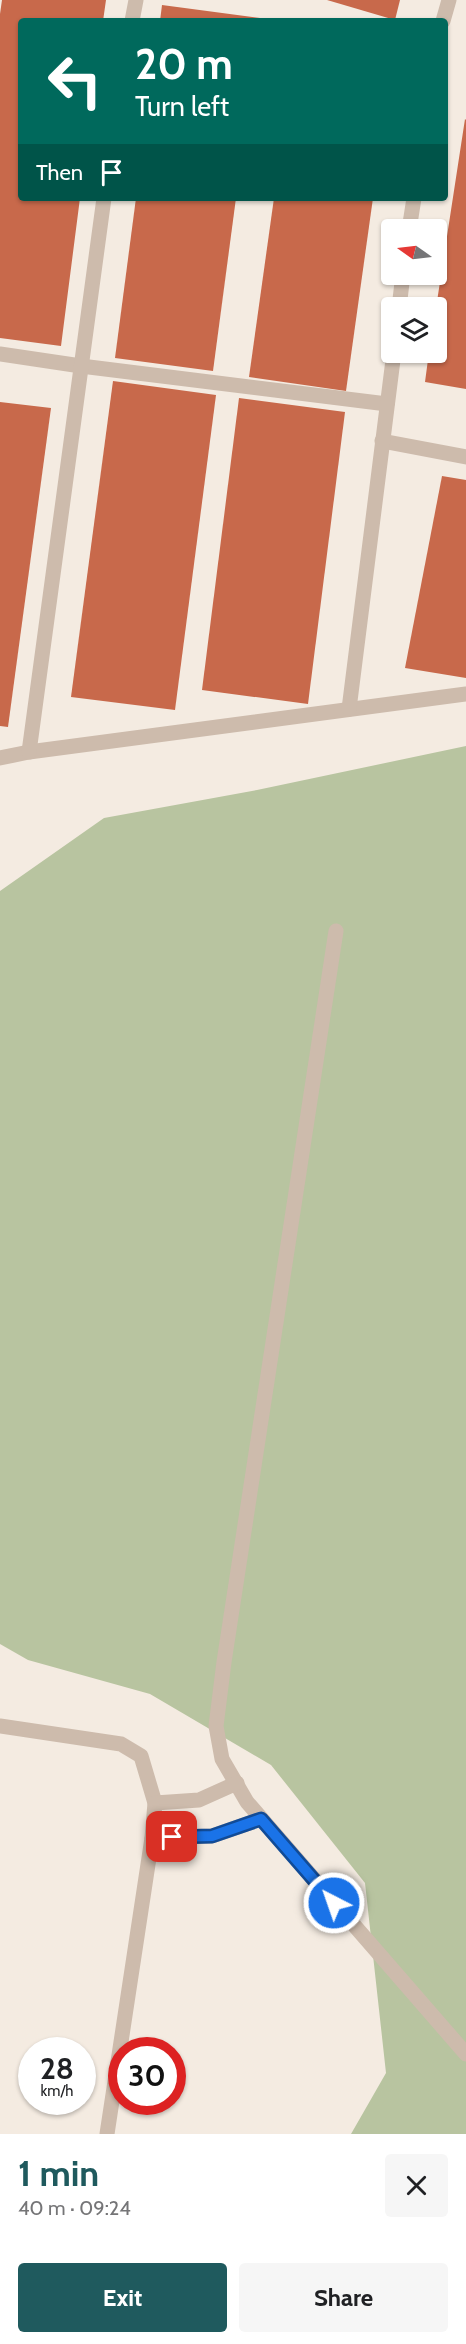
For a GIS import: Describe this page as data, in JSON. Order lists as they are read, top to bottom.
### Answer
{
  "north": "left",
  "page": {
    "turn": ["20 m", "Turn left"],
    "then": "Then",
    "speed": "28 km/h",
    "limit": "30",
    "heading": ["1 min", "40 m · 09:24"],
    "buttons": ["Exit", "Share"]
  }
}
